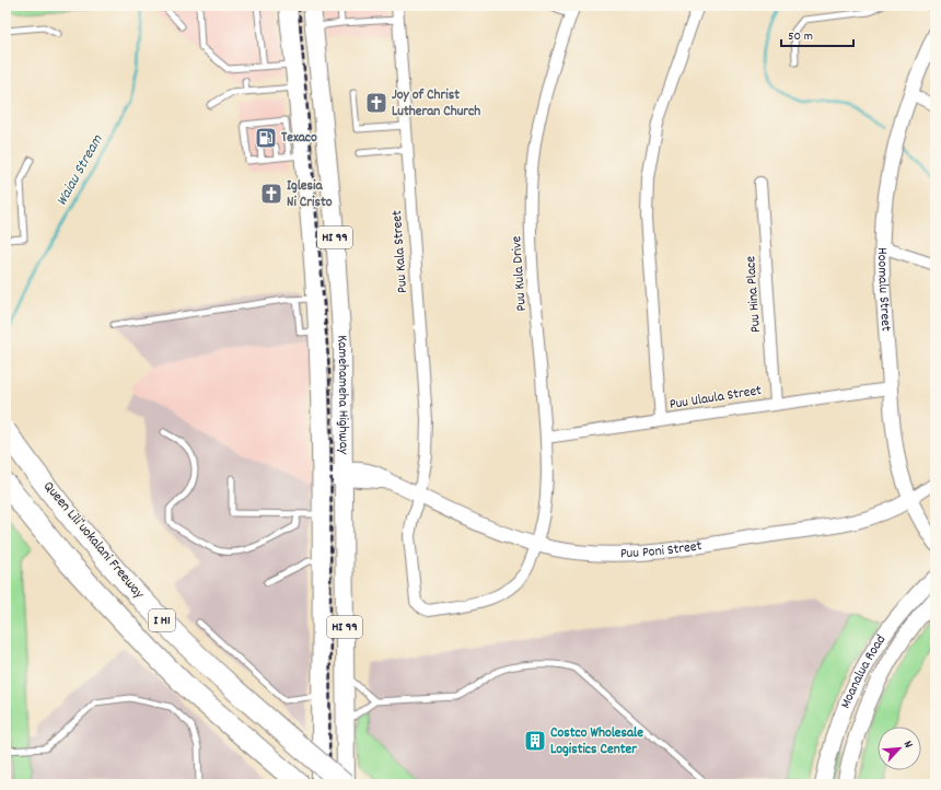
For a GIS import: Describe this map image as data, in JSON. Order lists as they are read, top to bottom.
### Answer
{
  "streets": {
    "highway": ["Queen Liliʻuokalani Freeway", "I H1"],
    "main road": ["HI 99", "Kamehameha Highway", "Moanalua Road"],
    "street": [
      "Puu Kala Street",
      "Puu Kula Drive",
      "Hoomalu Street",
      "Puu Hina Place",
      "Puu Ulaula Street",
      "Puu Poni Street"
    ]
  },
  "crossings": [
    ["Puu Kala Street", "Puu Kula Drive"],
    ["Puu Kala Street", "Puu Poni Street"],
    ["Puu Kula Drive", "Puu Ulaula Street"],
    ["Puu Kula Drive", "Puu Poni Street"],
    ["Hoomalu Street", "Puu Ulaula Street"],
    ["Hoomalu Street", "Puu Poni Street"],
    ["Puu Hina Place", "Puu Ulaula Street"],
    ["Kamehameha Highway", "Queen Liliʻuokalani Freeway"],
    ["Kamehameha Highway", "Puu Poni Street"]
  ],
  "water": ["Waiau Stream"],
  "places": {
    "church": ["Joy of Christ Lutheran Church", "Iglesia Ni Cristo"],
    "fuel station": ["Texaco"],
    "building": ["Costco Wholesale Logistics Center"]
  },
  "scale_bar": "50 m",
  "north": "top right"
}
